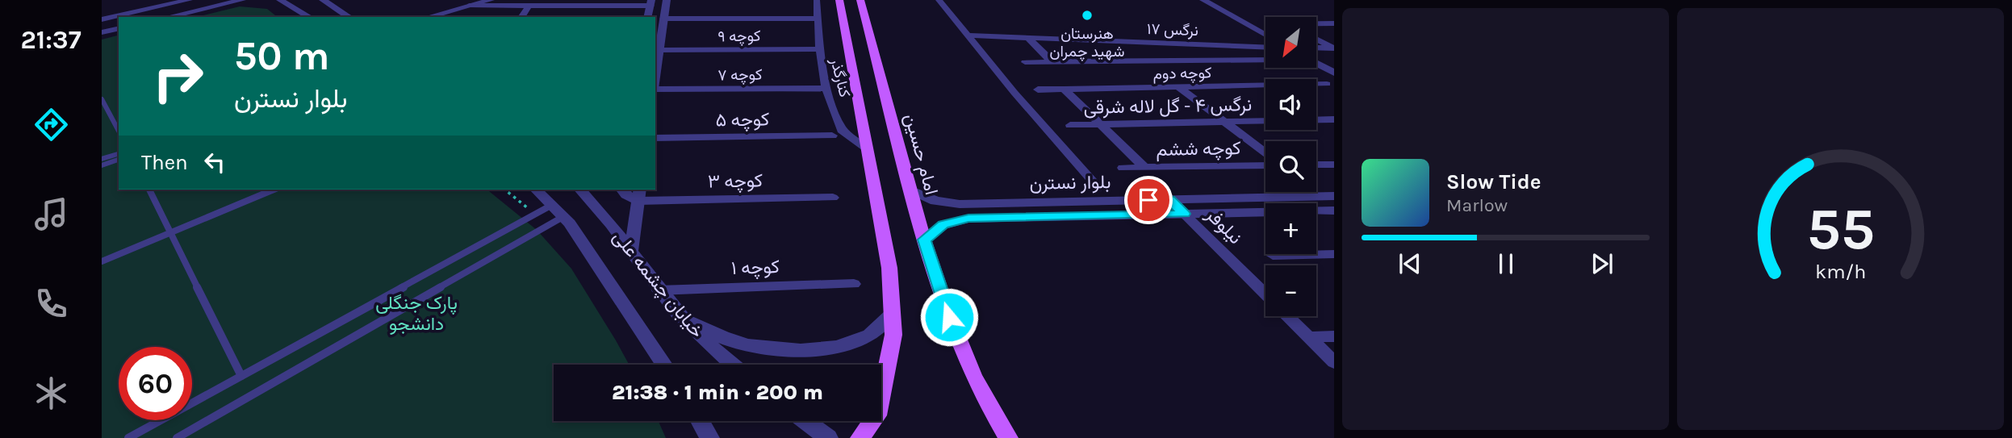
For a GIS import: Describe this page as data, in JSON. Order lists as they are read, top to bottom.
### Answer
{
  "streets": {
    "main road": ["امام حسین"],
    "street": [
      "نرگس ۱۷",
      "کوچه ۹",
      "کوچه دوم",
      "کوچه ۷",
      "کنارگذر",
      "نرگس ۴ - گل لاله شرقی",
      "کوچه ۵",
      "کوچه ششم",
      "کوچه ۳",
      "بلوار نسترن",
      "نیلوفر",
      "کوچه ۱",
      "خیابان چشمه علی"
    ]
  },
  "crossings": [
    ["کوچه ۹", "کنارگذر"],
    ["کوچه ۷", "کنارگذر"],
    ["امام حسین", "بلوار نسترن"],
    ["بلوار نسترن", "نیلوفر"],
    ["کوچه ۱", "خیابان چشمه علی"]
  ],
  "parks": ["پارک جنگلی دانشجو"],
  "places": ["هنرستان شهید چمران"],
  "north": "bottom left",
  "page": {
    "tabs": "21:37",
    "map_buttons": ["+", "−"],
    "turn": ["50 m", "بلوار نسترن"],
    "then": "Then",
    "song": ["Slow Tide", "Marlow"],
    "limit": "60",
    "trip": "21:38 · 1 min · 200 m",
    "gauge": ["55", "km/h"]
  }
}
